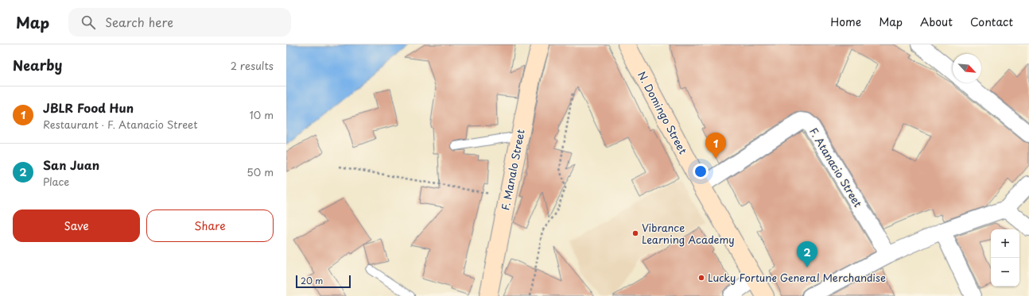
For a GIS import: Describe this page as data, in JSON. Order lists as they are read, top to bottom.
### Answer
{
  "streets": {
    "main road": ["N. Domingo Street", "F. Manalo Street"],
    "street": ["F. Atanacio Street"]
  },
  "crossings": [
    ["N. Domingo Street", "F. Atanacio Street"]
  ],
  "places": ["Vibrance Learning Academy", "Lucky Fortune General Merchandise"],
  "scale_bar": "20 m",
  "north": "bottom right",
  "page": {
    "header": "Map",
    "search": "Search here",
    "nav": [
      "Home",
      "Map",
      "About",
      "Contact"
    ],
    "heading": ["Nearby", "2 results"],
    "list": [
      {
        "mark": "1",
        "name": "JBLR Food Hun",
        "note": "Restaurant · F. Atanacio Street",
        "value": "10 m"
      },
      {
        "mark": "2",
        "name": "San Juan",
        "note": "Place",
        "value": "50 m"
      }
    ],
    "pins": ["1", "2"],
    "buttons": ["Save", "Share"],
    "map_buttons": ["+", "−"],
    "scale": "20 m"
  }
}
